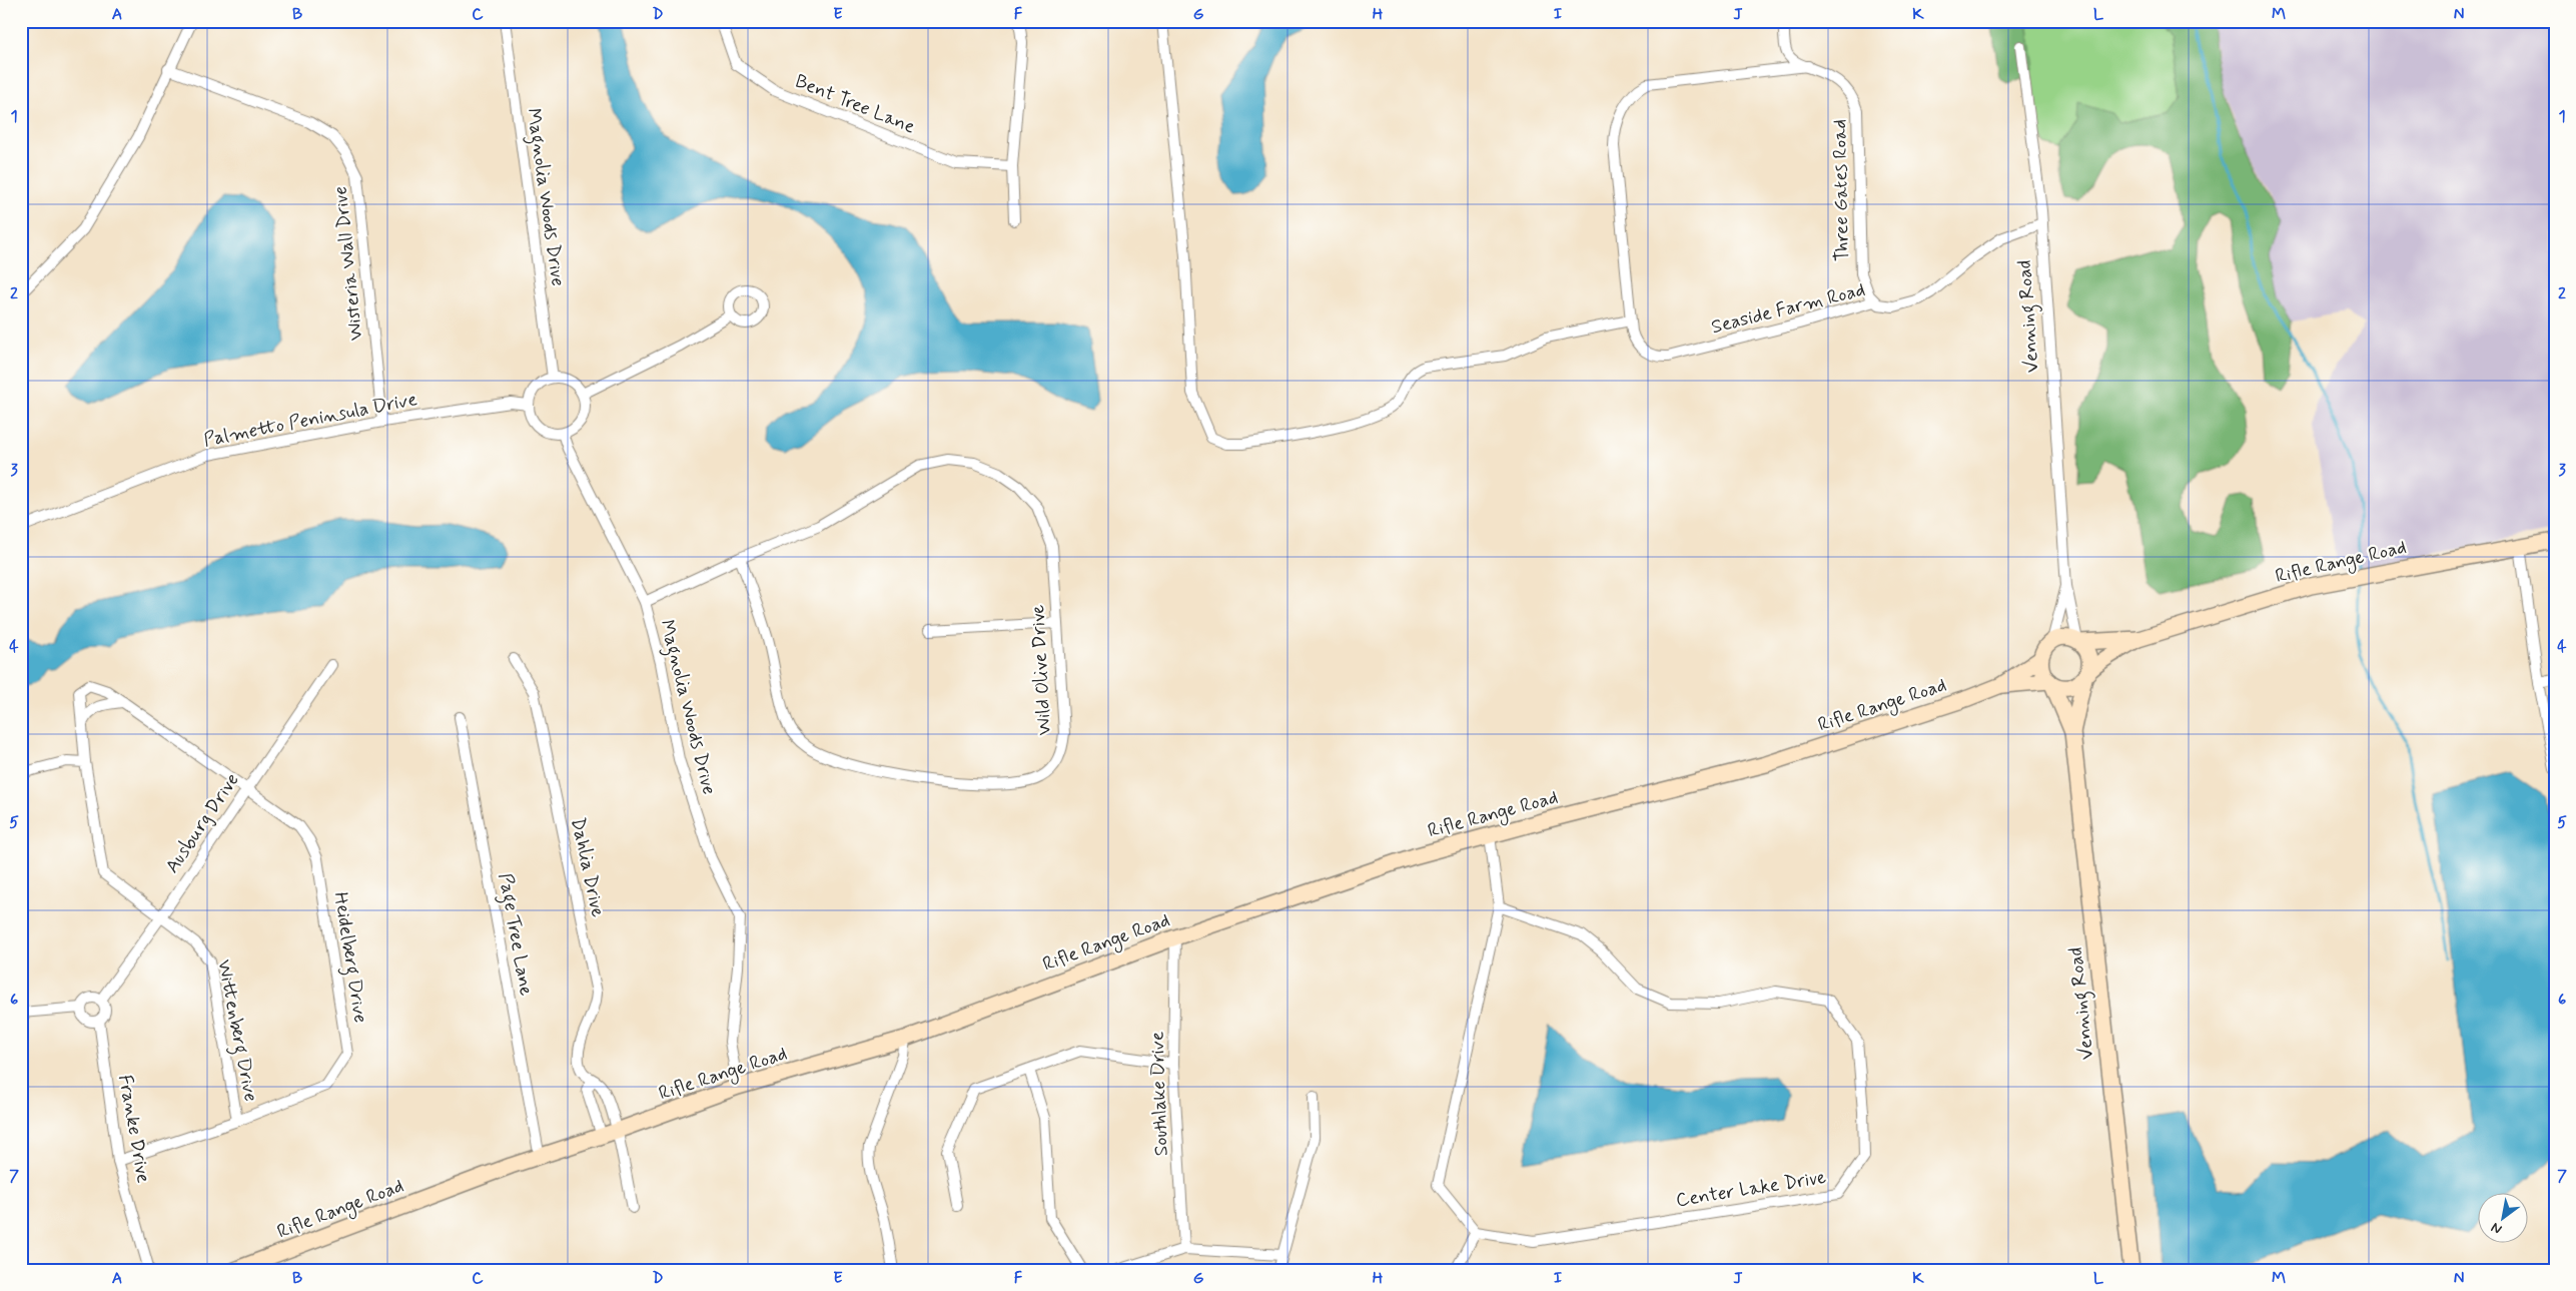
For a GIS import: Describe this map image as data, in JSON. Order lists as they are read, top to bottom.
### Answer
{
  "streets": {
    "main road": ["Venning Road", "Rifle Range Road"],
    "street": [
      "Bent Tree Lane",
      "Three Gates Road",
      "Magnolia Woods Drive",
      "Wisteria Wall Drive",
      "Seaside Farm Road",
      "Palmetto Peninsula Drive",
      "Wild Olive Drive",
      "Ausburg Drive",
      "Dahlia Drive",
      "Page Tree Lane",
      "Heidelberg Drive",
      "Wittenberg Drive",
      "Southlake Drive",
      "Franke Drive",
      "Center Lake Drive"
    ]
  },
  "crossings": [
    ["Three Gates Road", "Seaside Farm Road"],
    ["Magnolia Woods Drive", "Palmetto Peninsula Drive"],
    ["Magnolia Woods Drive", "Rifle Range Road"],
    ["Magnolia Woods Drive", "Wild Olive Drive"],
    ["Wisteria Wall Drive", "Palmetto Peninsula Drive"],
    ["Seaside Farm Road", "Venning Road"],
    ["Venning Road", "Rifle Range Road"],
    ["Rifle Range Road", "Dahlia Drive"],
    ["Rifle Range Road", "Page Tree Lane"],
    ["Rifle Range Road", "Southlake Drive"],
    ["Ausburg Drive", "Heidelberg Drive"],
    ["Ausburg Drive", "Wittenberg Drive"],
    ["Ausburg Drive", "Franke Drive"],
    ["Heidelberg Drive", "Wittenberg Drive"],
    ["Heidelberg Drive", "Franke Drive"]
  ],
  "north": "bottom left",
  "grid": {
    "columns": [
      "A",
      "B",
      "C",
      "D",
      "E",
      "F",
      "G",
      "H",
      "I",
      "J",
      "K",
      "L",
      "M",
      "N"
    ],
    "rows": [
      "1",
      "2",
      "3",
      "4",
      "5",
      "6",
      "7"
    ]
  }
}
